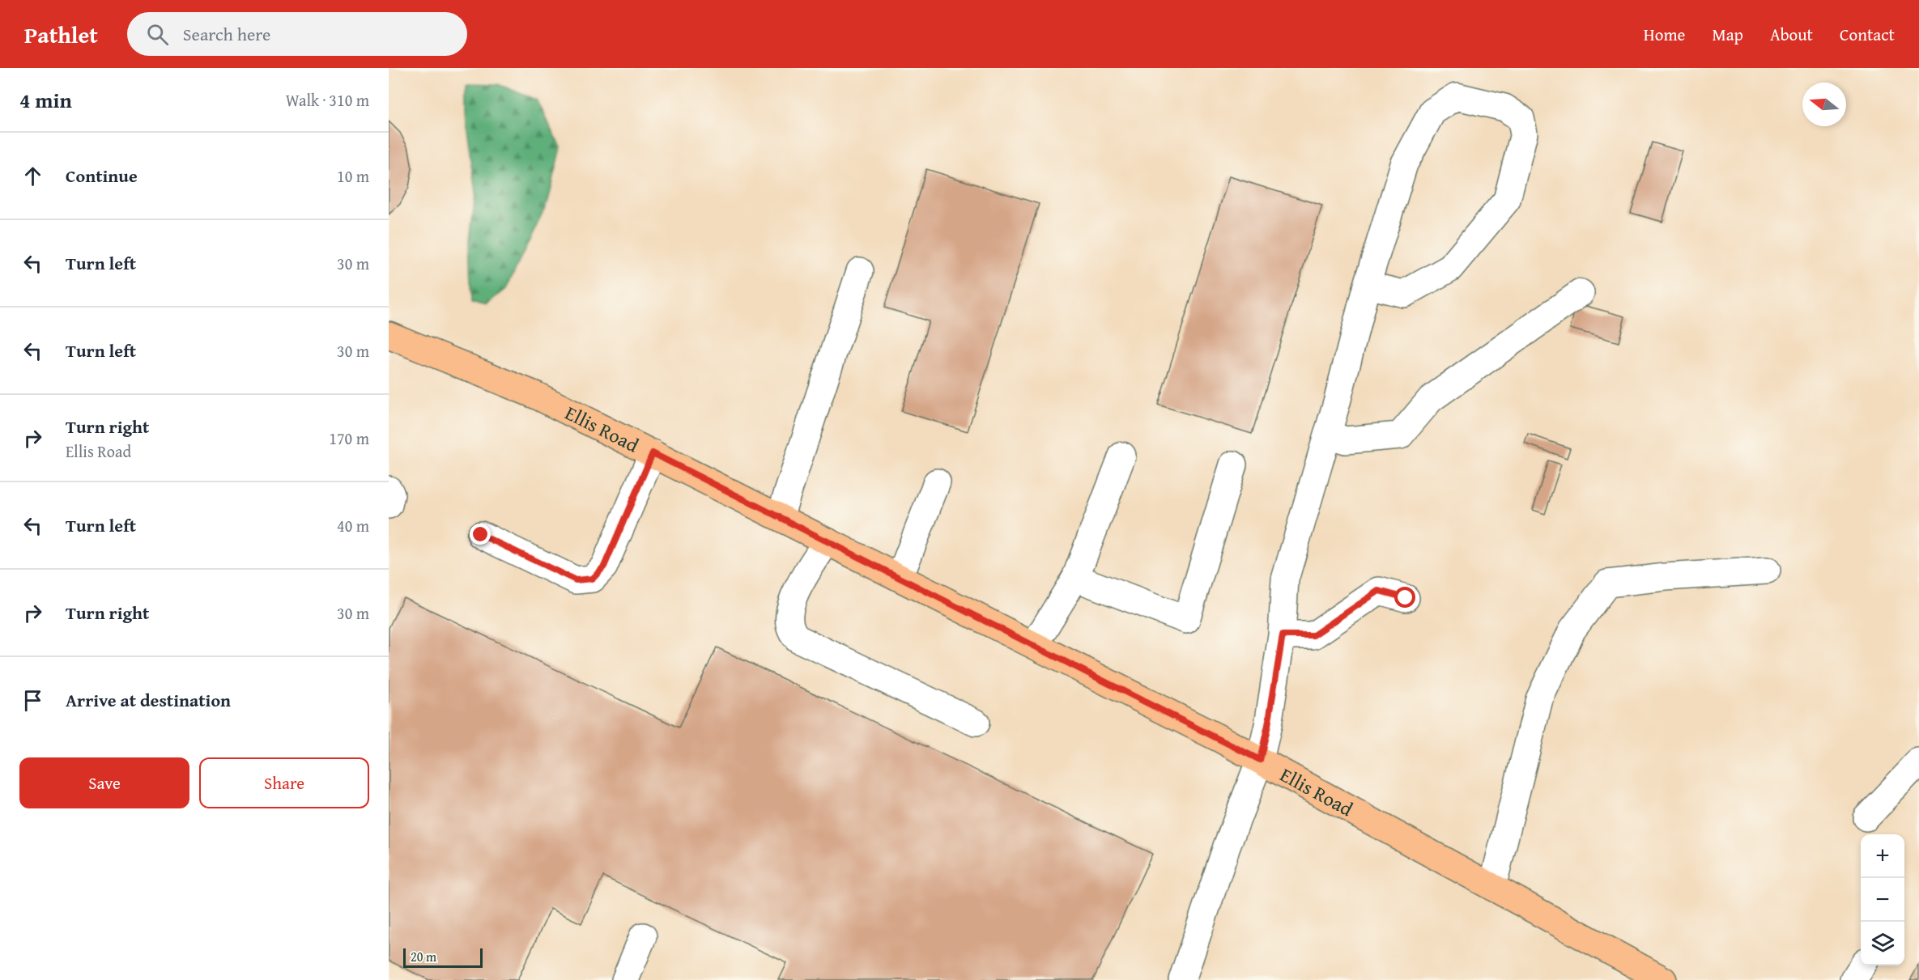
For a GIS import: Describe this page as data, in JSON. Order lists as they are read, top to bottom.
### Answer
{
  "streets": {
    "main road": ["Ellis Road"]
  },
  "scale_bar": "20 m",
  "north": "left",
  "page": {
    "header": "Pathlet",
    "search": "Search here",
    "nav": [
      "Home",
      "Map",
      "About",
      "Contact"
    ],
    "heading": ["4 min", "Walk · 310 m"],
    "list": [
      ["Continue", "10 m"],
      ["Turn left", "30 m"],
      ["Turn left", "30 m"],
      ["Turn right", "Ellis Road", "170 m"],
      ["Turn left", "40 m"],
      ["Turn right", "30 m"],
      "Arrive at destination"
    ],
    "buttons": ["Save", "Share"],
    "map_buttons": ["+", "−"],
    "scale": "20 m"
  }
}
